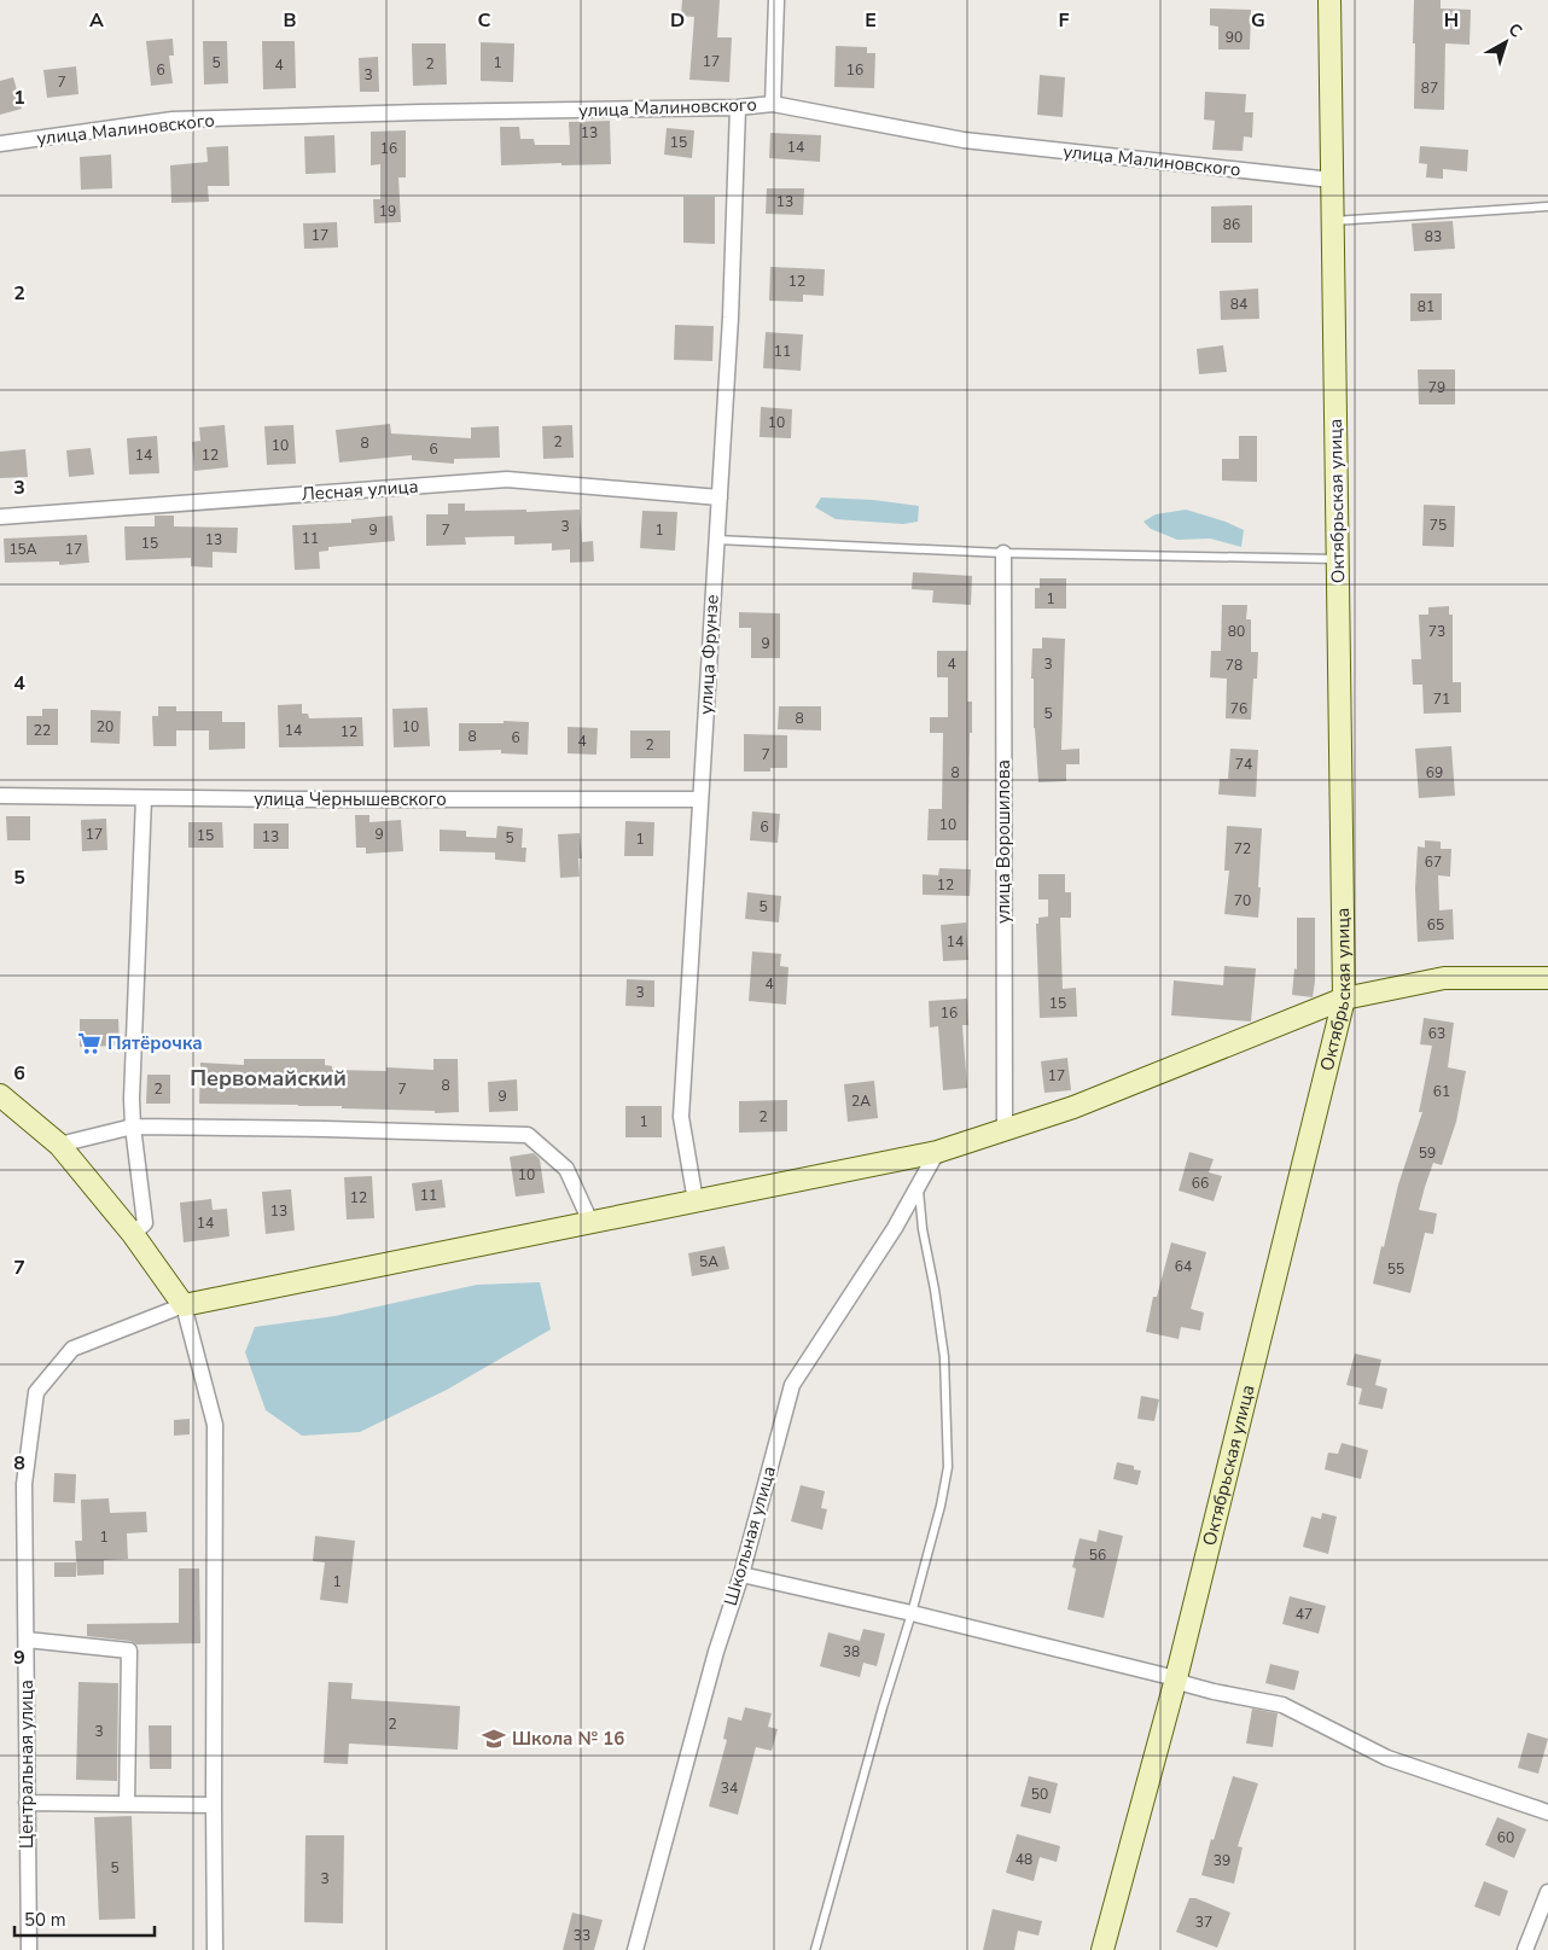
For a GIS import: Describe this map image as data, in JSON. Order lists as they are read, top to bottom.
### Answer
{
  "streets": {
    "street": [
      "улица Малиновского",
      "Лесная улица",
      "Октябрьская улица",
      "улица Фрунзе",
      "улица Чернышевского",
      "улица Ворошилова",
      "Школьная улица",
      "Центральная улица"
    ]
  },
  "crossings": [
    ["улица Малиновского", "Октябрьская улица"],
    ["улица Малиновского", "улица Фрунзе"],
    ["Лесная улица", "улица Фрунзе"],
    ["улица Фрунзе", "улица Чернышевского"]
  ],
  "districts": ["Первомайский"],
  "places": {
    "supermarket": ["Пятёрочка"],
    "school or university": ["Школа № 16"]
  },
  "house_numbers": [
    "90",
    "17",
    "5",
    "1",
    "2",
    "4",
    "6",
    "16",
    "3",
    "7",
    "87",
    "13",
    "15",
    "14",
    "16",
    "13",
    "19",
    "86",
    "17",
    "83",
    "12",
    "84",
    "81",
    "11",
    "79",
    "10",
    "2",
    "8",
    "10",
    "6",
    "14",
    "12",
    "75",
    "3",
    "9",
    "7",
    "1",
    "11",
    "13",
    "15",
    "15А",
    "17",
    "1",
    "80",
    "73",
    "9",
    "4",
    "3",
    "78",
    "71",
    "76",
    "5",
    "8",
    "20",
    "10",
    "22",
    "14",
    "12",
    "8",
    "6",
    "4",
    "2",
    "7",
    "74",
    "8",
    "69",
    "10",
    "6",
    "17",
    "9",
    "15",
    "13",
    "5",
    "1",
    "72",
    "67",
    "12",
    "70",
    "5",
    "65",
    "14",
    "4",
    "3",
    "15",
    "16",
    "63",
    "17",
    "8",
    "2",
    "7",
    "61",
    "9",
    "2А",
    "2",
    "1",
    "59",
    "10",
    "66",
    "11",
    "12",
    "13",
    "14",
    "5А",
    "64",
    "55",
    "1",
    "56",
    "1",
    "47",
    "38",
    "2",
    "3",
    "34",
    "50",
    "60",
    "48",
    "39",
    "5",
    "3",
    "37",
    "33"
  ],
  "scale_bar": "50 m",
  "north": "top right",
  "grid": {
    "columns": [
      "A",
      "B",
      "C",
      "D",
      "E",
      "F",
      "G",
      "H"
    ],
    "rows": [
      "1",
      "2",
      "3",
      "4",
      "5",
      "6",
      "7",
      "8",
      "9"
    ]
  }
}
